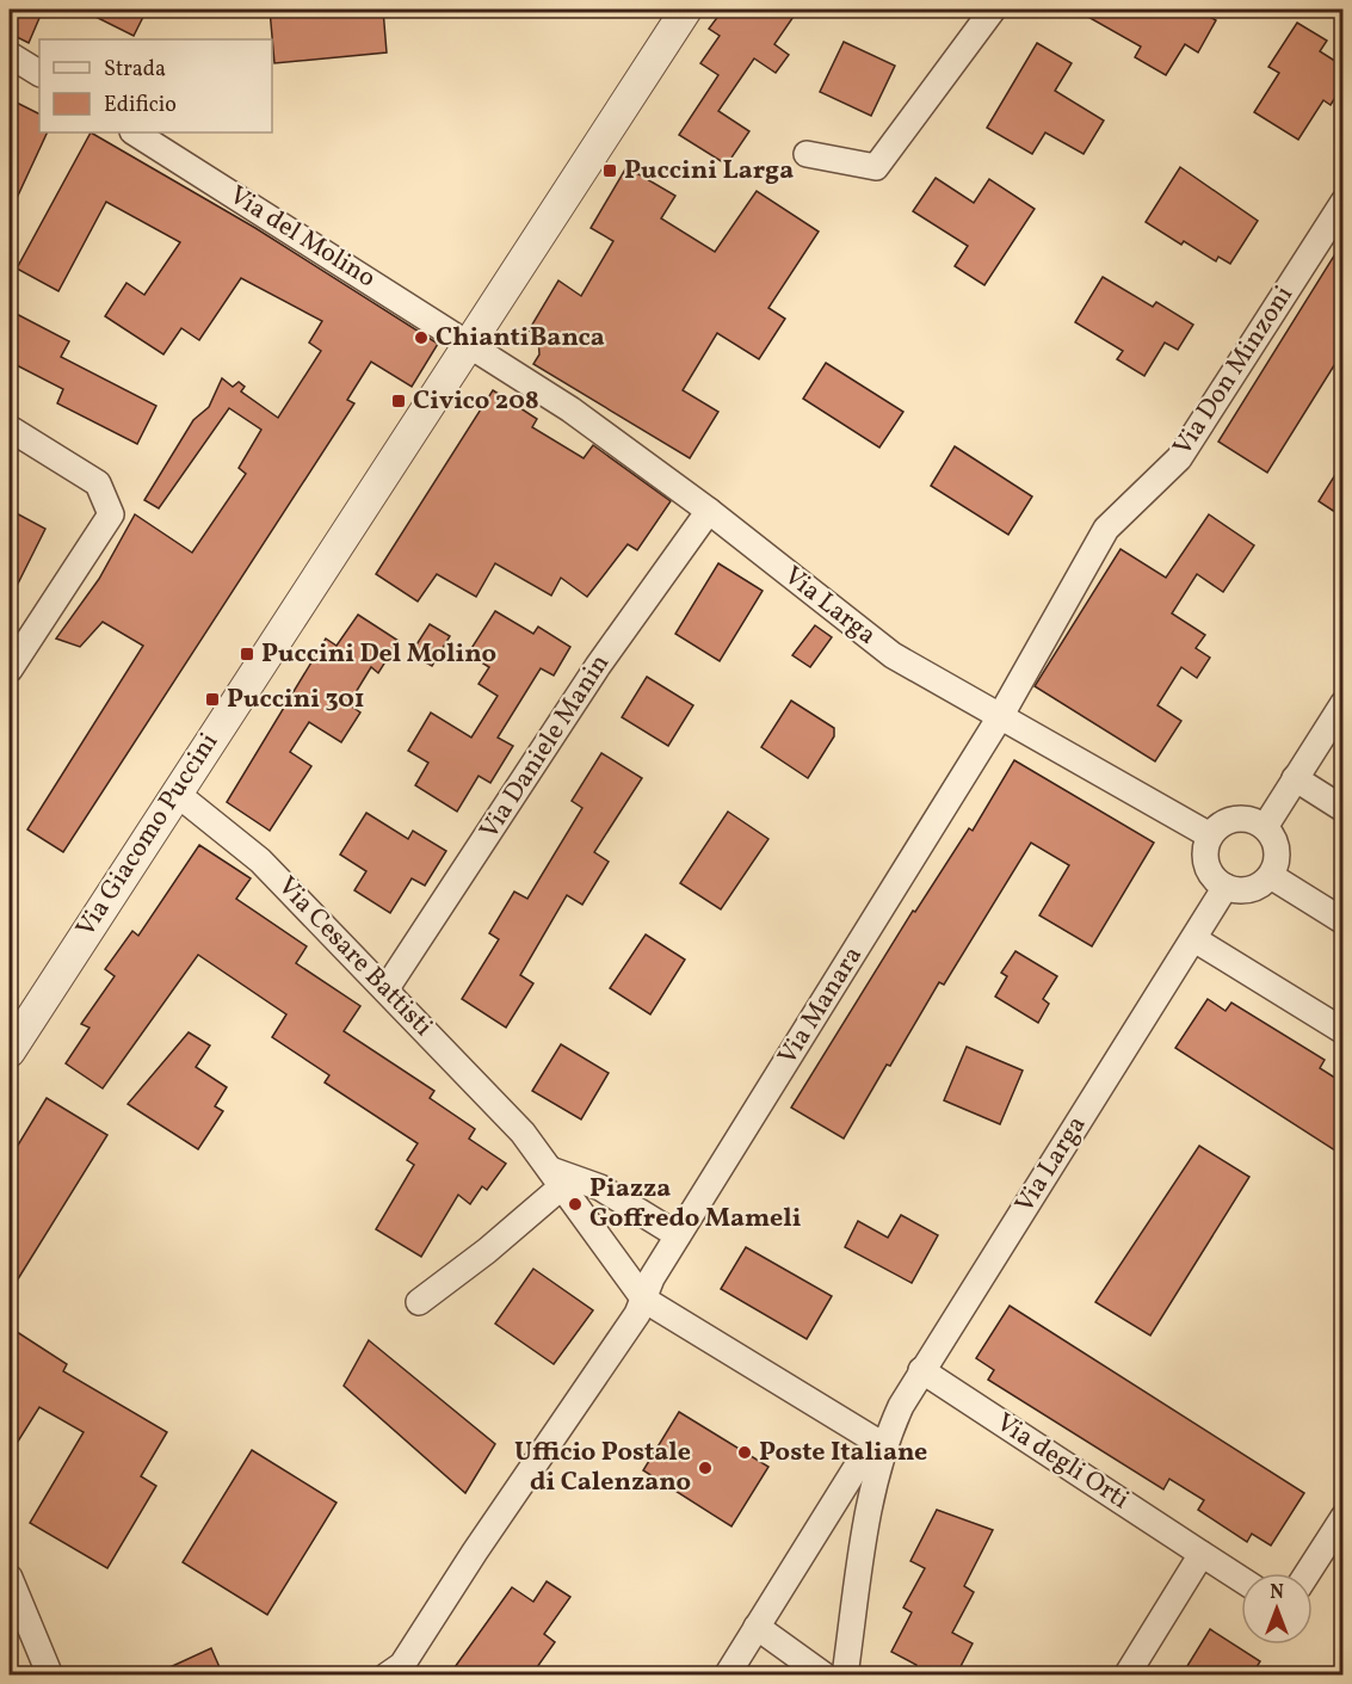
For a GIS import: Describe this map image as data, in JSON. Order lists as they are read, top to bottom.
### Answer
{
  "streets": {
    "street": [
      "Via del Molino",
      "Via Don Minzoni",
      "Via Larga",
      "Via Daniele Manin",
      "Via Giacomo Puccini",
      "Via Cesare Battisti",
      "Via Manara",
      "Via degli Orti"
    ]
  },
  "crossings": [
    ["Via del Molino", "Via Larga"],
    ["Via del Molino", "Via Giacomo Puccini"],
    ["Via Don Minzoni", "Via Larga"],
    ["Via Don Minzoni", "Via Manara"],
    ["Via Larga", "Via Daniele Manin"],
    ["Via Larga", "Via Giacomo Puccini"],
    ["Via Larga", "Via Manara"],
    ["Via Larga", "Via degli Orti"],
    ["Via Daniele Manin", "Via Cesare Battisti"],
    ["Via Giacomo Puccini", "Via Cesare Battisti"]
  ],
  "places": {
    "transit": [
      "Puccini Larga",
      "Civico 208",
      "Puccini Del Molino",
      "Puccini 301"
    ],
    "other": [
      "ChiantiBanca",
      "Piazza Goffredo Mameli",
      "Poste Italiane",
      "Ufficio Postale di Calenzano"
    ]
  },
  "legend": ["Strada", "Edificio"],
  "north": "top"
}
